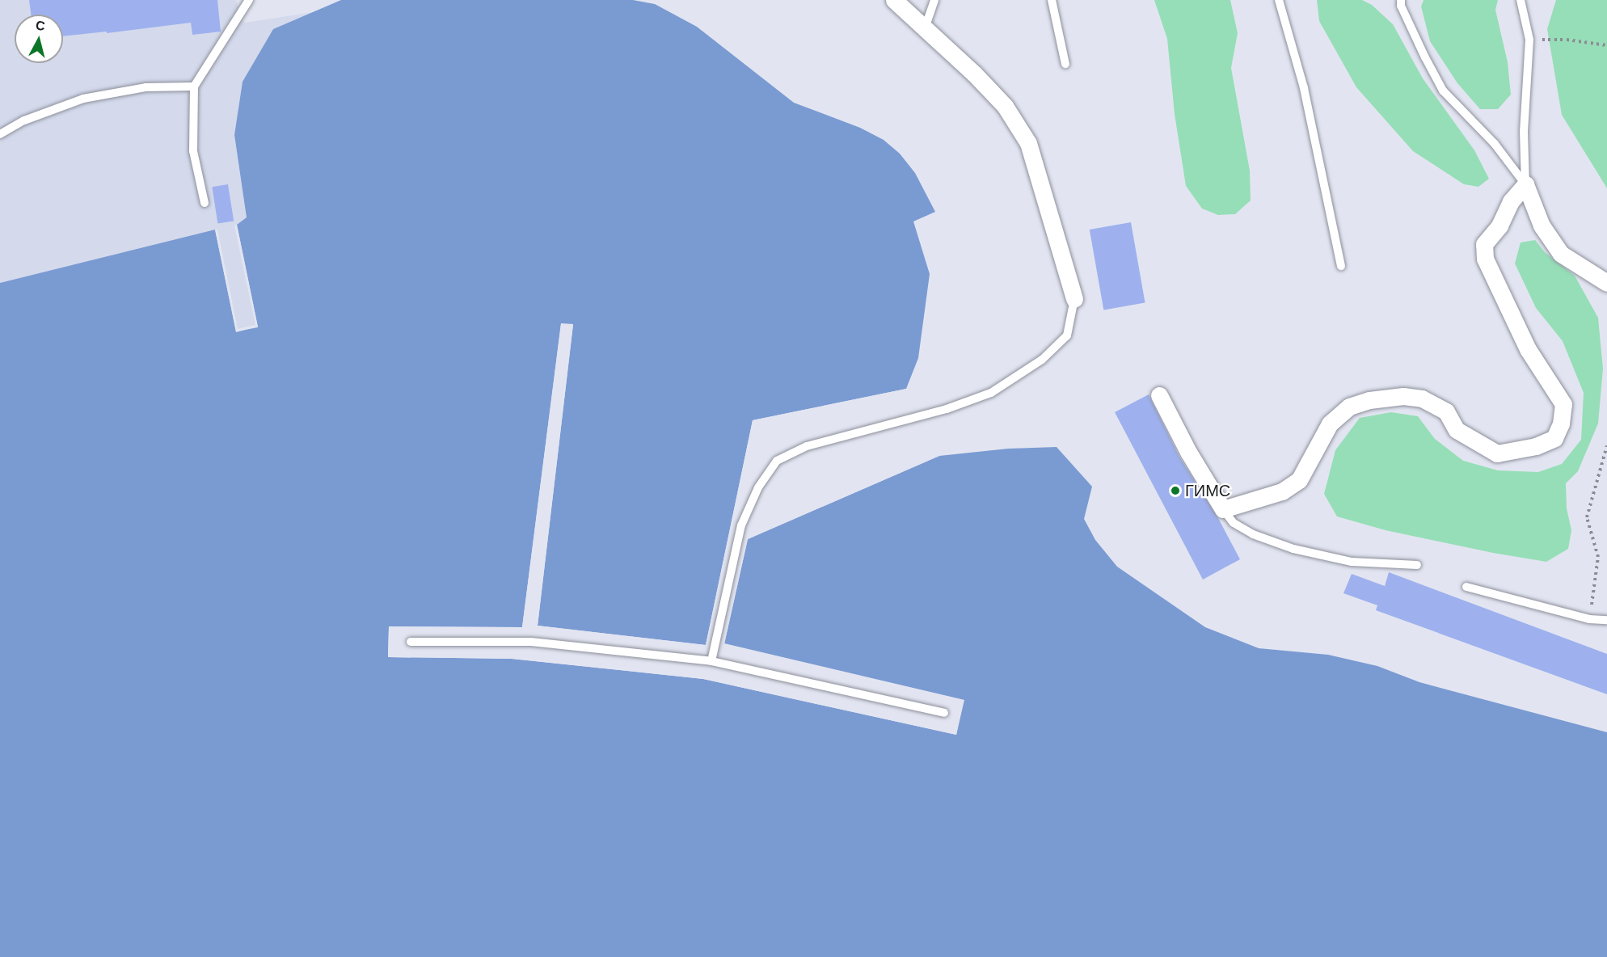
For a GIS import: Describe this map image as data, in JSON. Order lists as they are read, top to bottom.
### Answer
{
  "places": ["ГИМС"],
  "north": "top"
}
